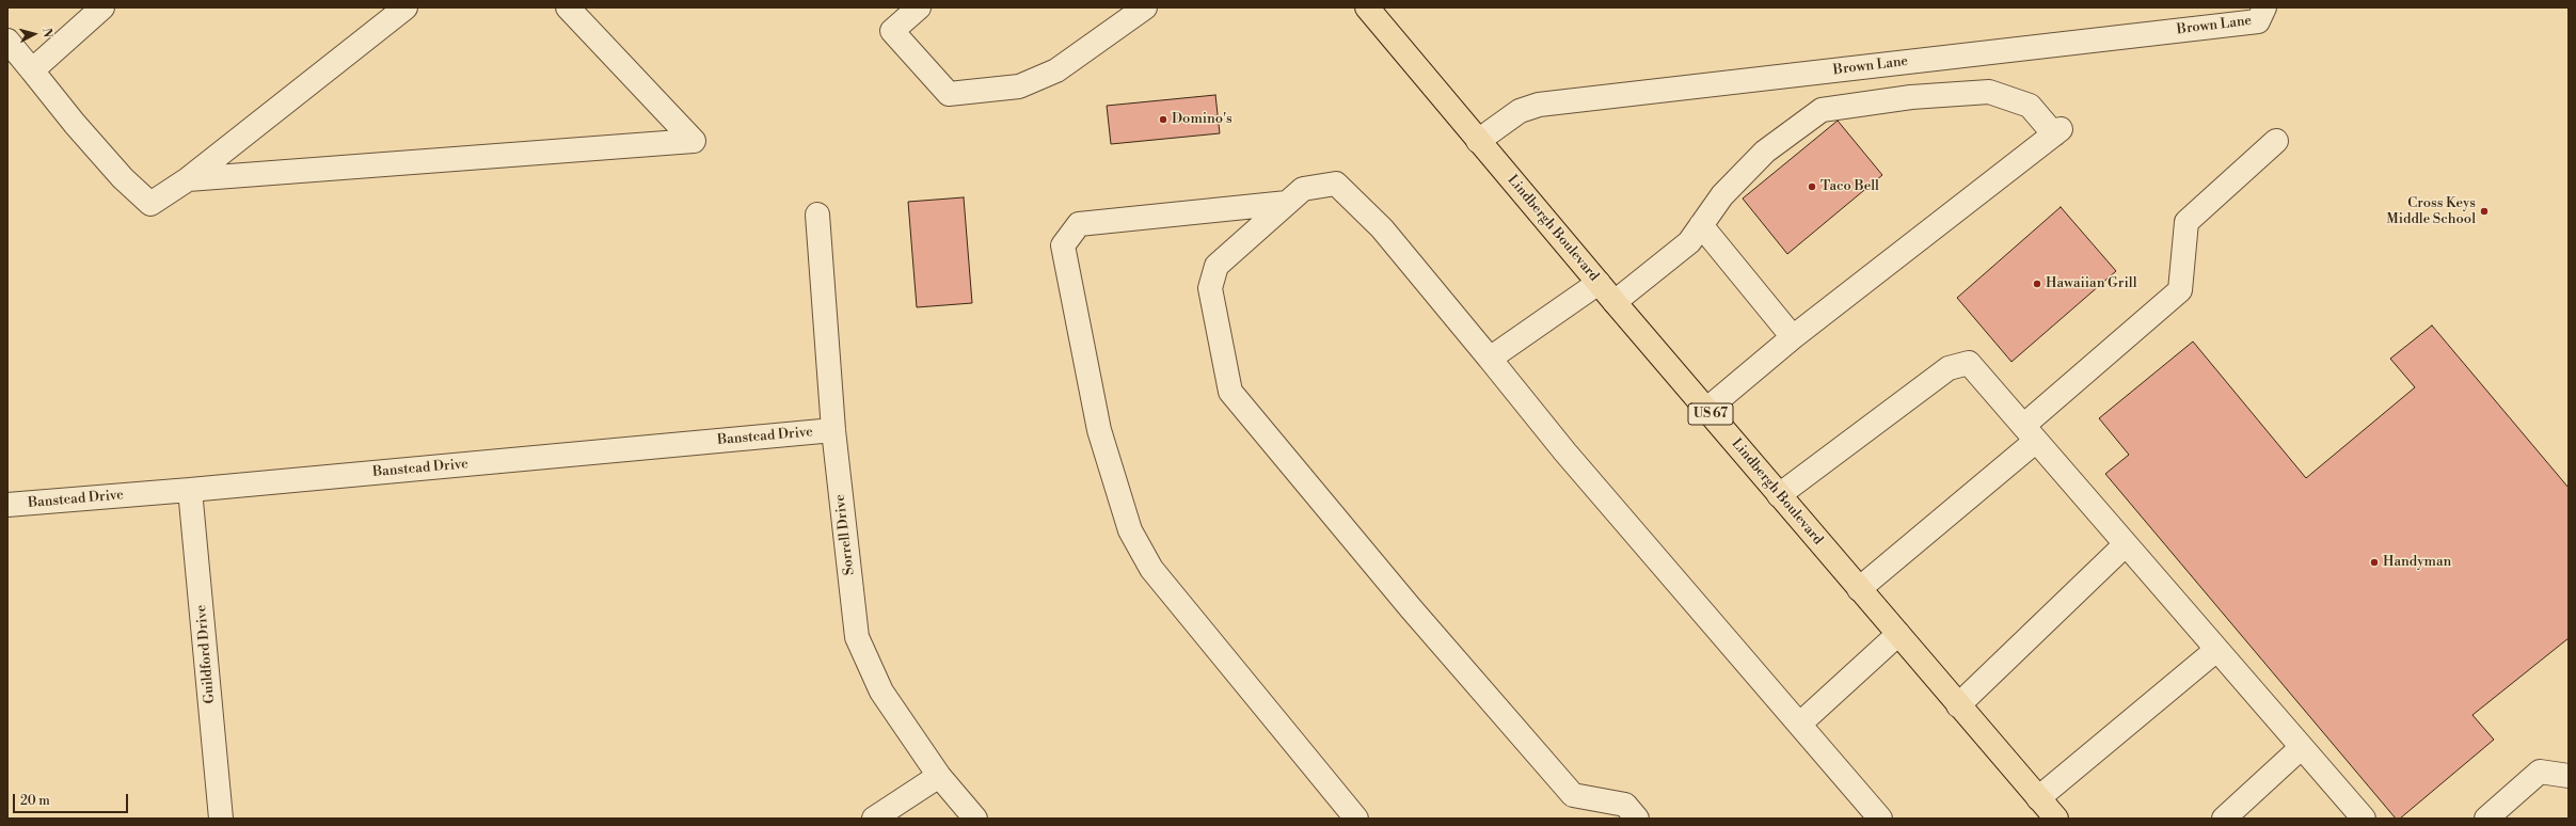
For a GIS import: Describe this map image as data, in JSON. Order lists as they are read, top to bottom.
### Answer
{
  "streets": {
    "main road": ["Lindbergh Boulevard", "US 67"],
    "street": [
      "Brown Lane",
      "Banstead Drive",
      "Sorrell Drive",
      "Guildford Drive"
    ]
  },
  "crossings": [
    ["Brown Lane", "Lindbergh Boulevard"],
    ["Banstead Drive", "Sorrell Drive"],
    ["Banstead Drive", "Guildford Drive"]
  ],
  "places": [
    "Domino's",
    "Taco Bell",
    "Cross Keys Middle School",
    "Hawaiian Grill",
    "Handyman"
  ],
  "scale_bar": "20 m",
  "north": "right"
}
